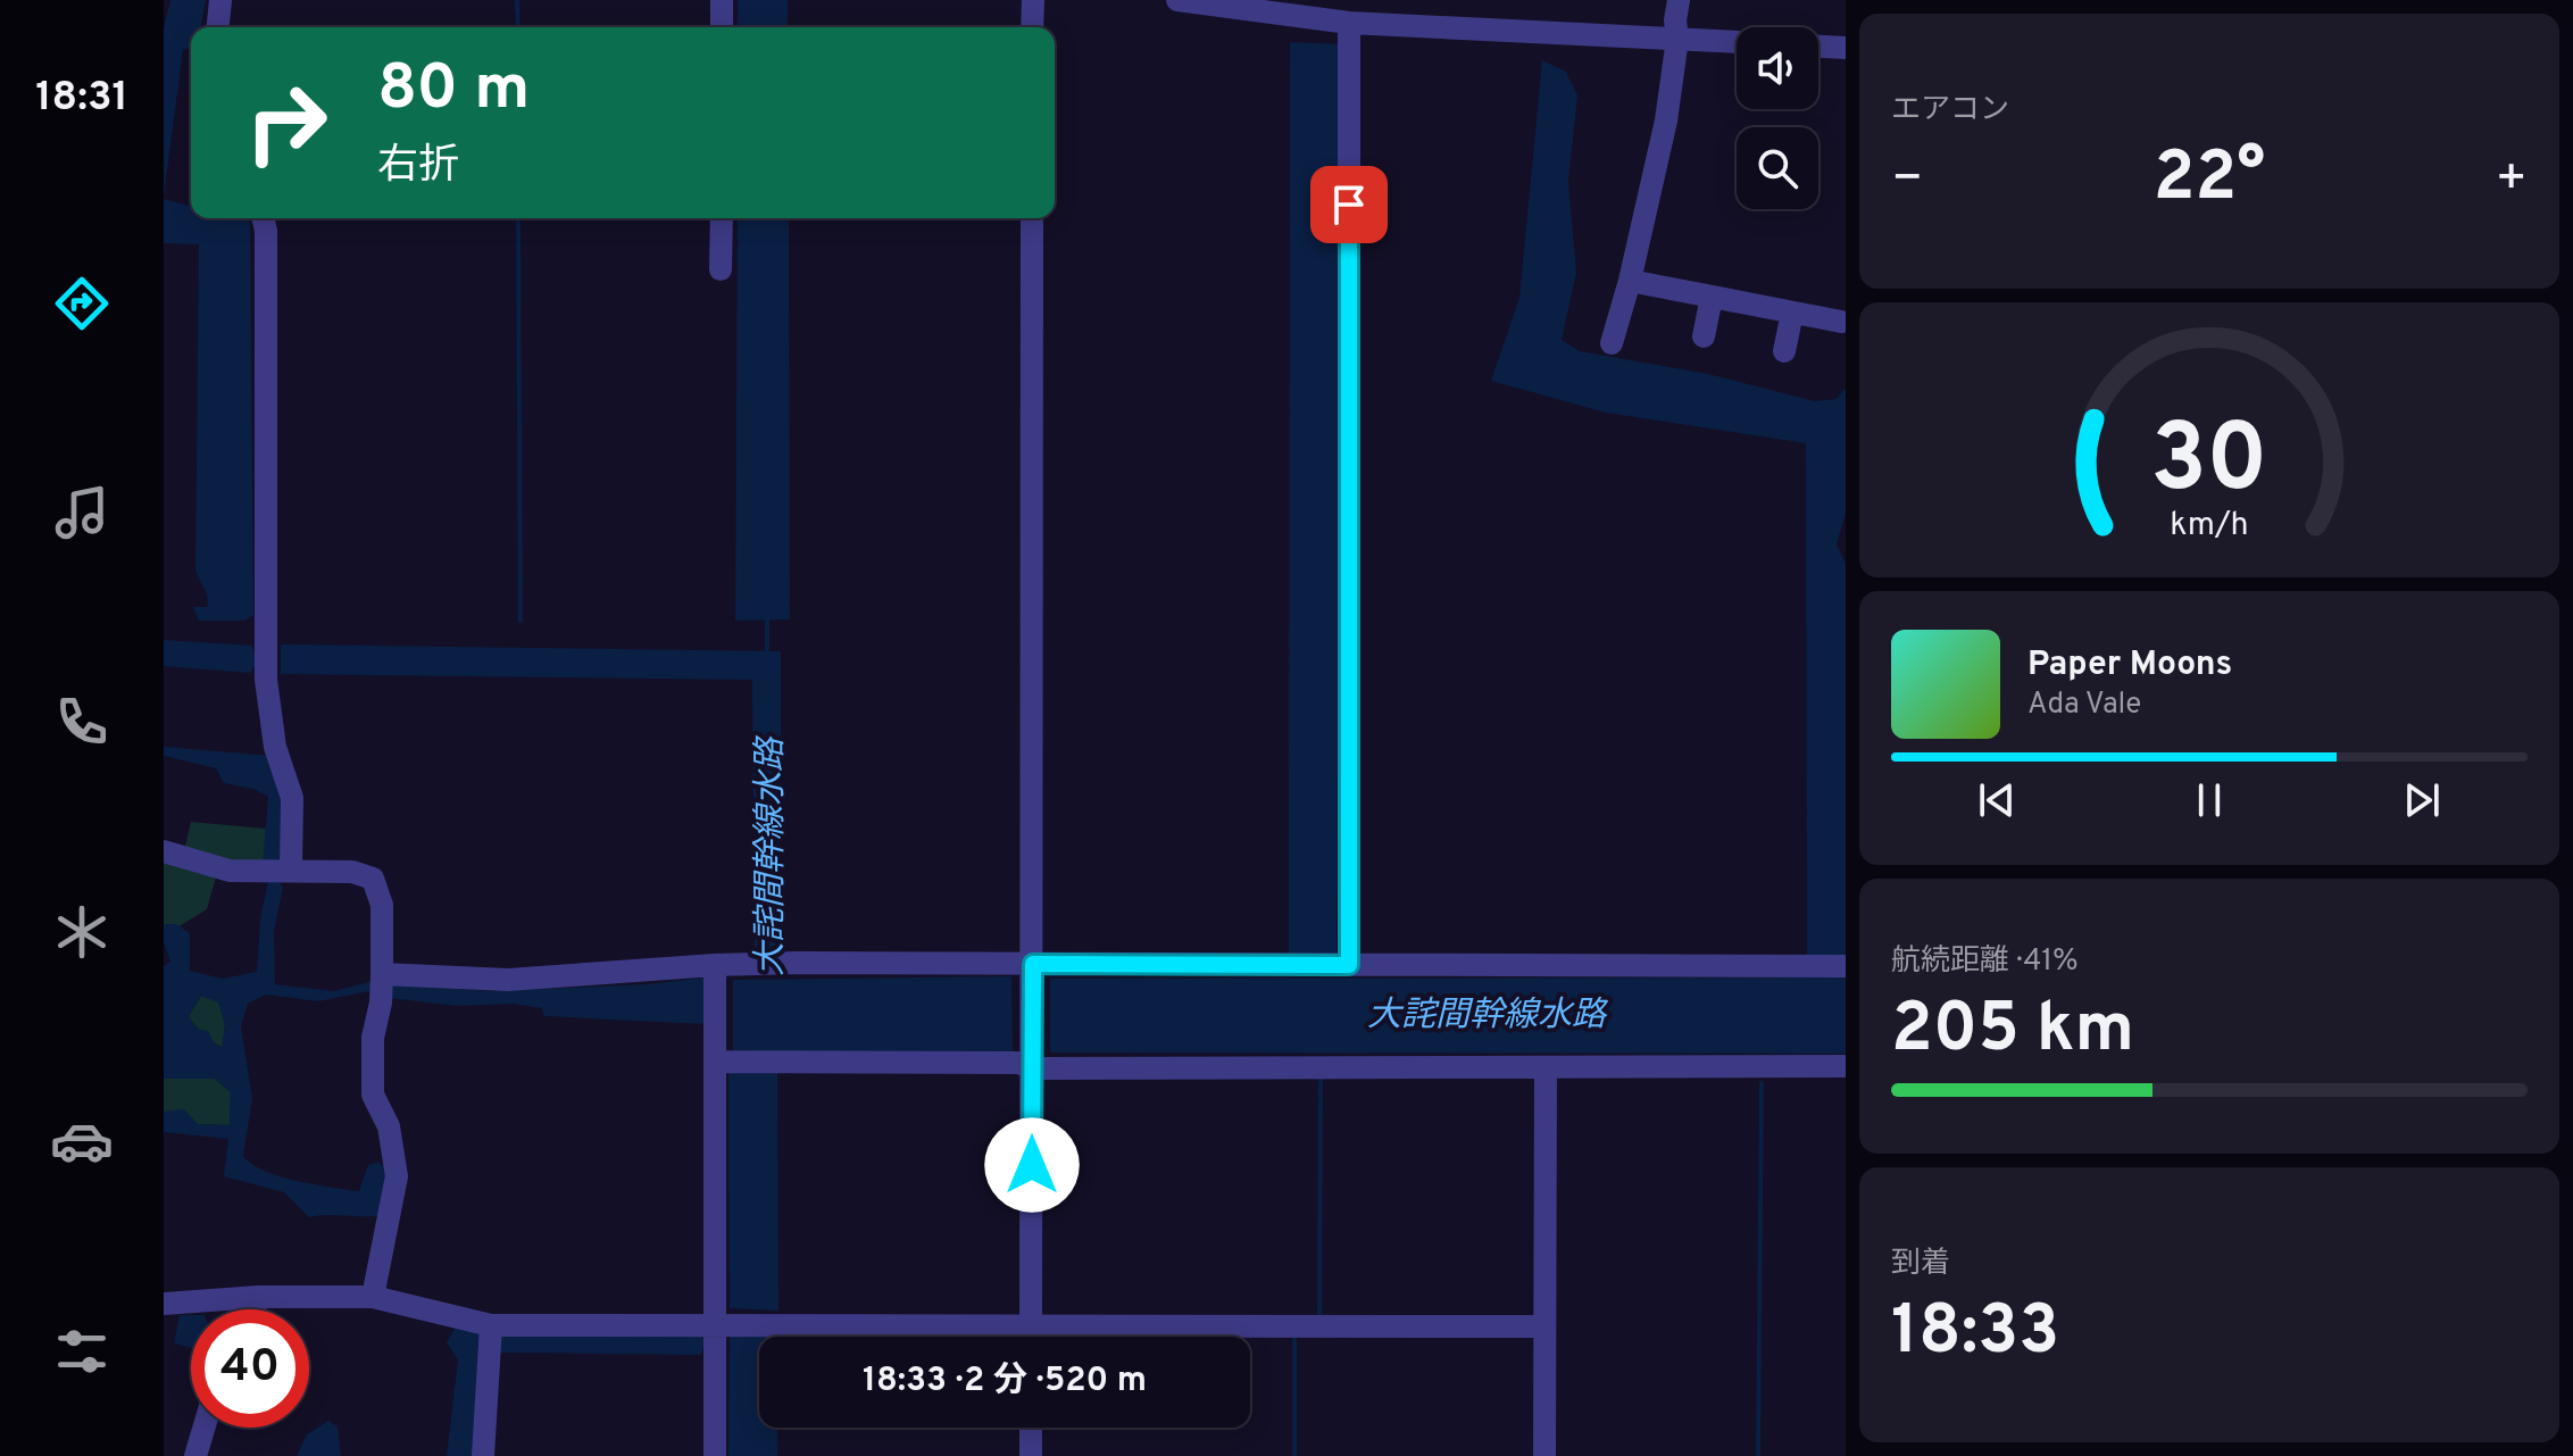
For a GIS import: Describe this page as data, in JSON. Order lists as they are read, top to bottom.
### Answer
{
  "water": ["大詫間幹線水路"],
  "page": {
    "tabs": "18:31",
    "tile": [
      "エアコン",
      ["航続距離 · 41%", "205 km"],
      ["到着", "18:33"]
    ],
    "turn": ["80 m", "右折"],
    "heat": ["−", "22°", "+"],
    "song": ["Paper Moons", "Ada Vale"],
    "limit": "40",
    "trip": "18:33 · 2 分 · 520 m",
    "gauge": ["30", "km/h"]
  }
}
